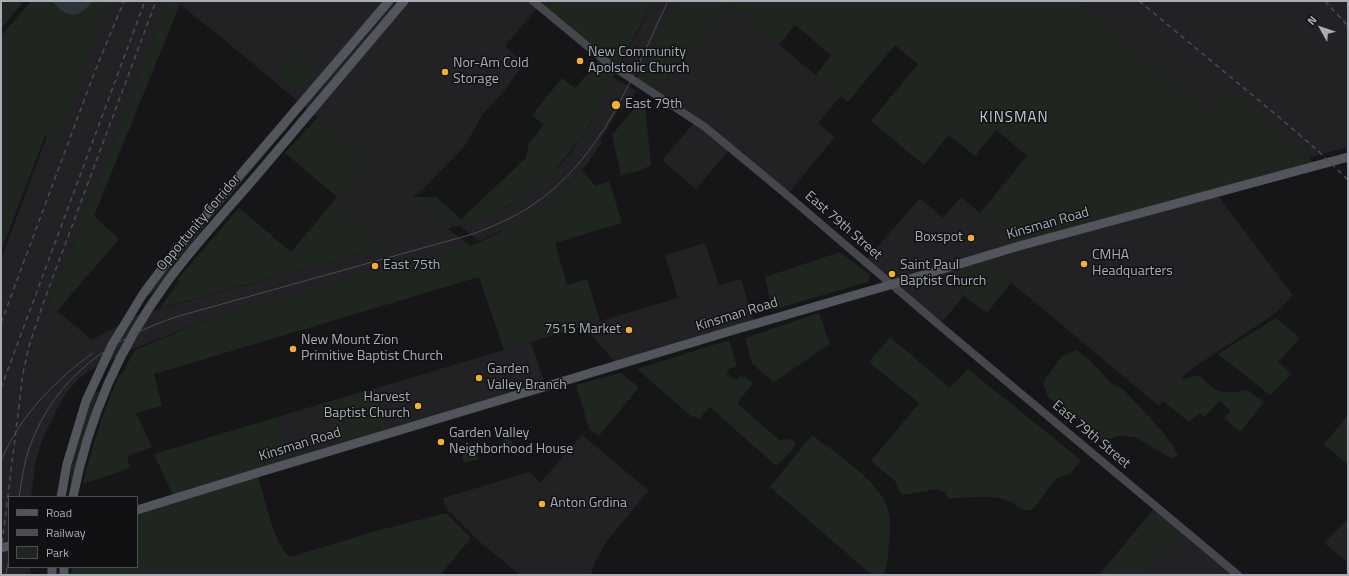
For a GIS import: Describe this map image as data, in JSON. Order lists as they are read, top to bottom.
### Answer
{
  "streets": {
    "main road": ["Opportunity Corridor", "Kinsman Road", "East 79th Street"]
  },
  "crossings": [
    ["Kinsman Road", "East 79th Street"]
  ],
  "districts": ["KINSMAN"],
  "places": [
    "New Community Apolstolic Church",
    "Nor-Am Cold Storage",
    "East 79th",
    "Boxspot",
    "CMHA Headquarters",
    "East 75th",
    "Saint Paul Baptist Church",
    "7515 Market",
    "New Mount Zion Primitive Baptist Church",
    "Garden Valley Branch",
    "Harvest Baptist Church",
    "Garden Valley Neighborhood House",
    "Anton Grdina"
  ],
  "legend": ["Road", "Railway", "Park"],
  "north": "top left"
}
